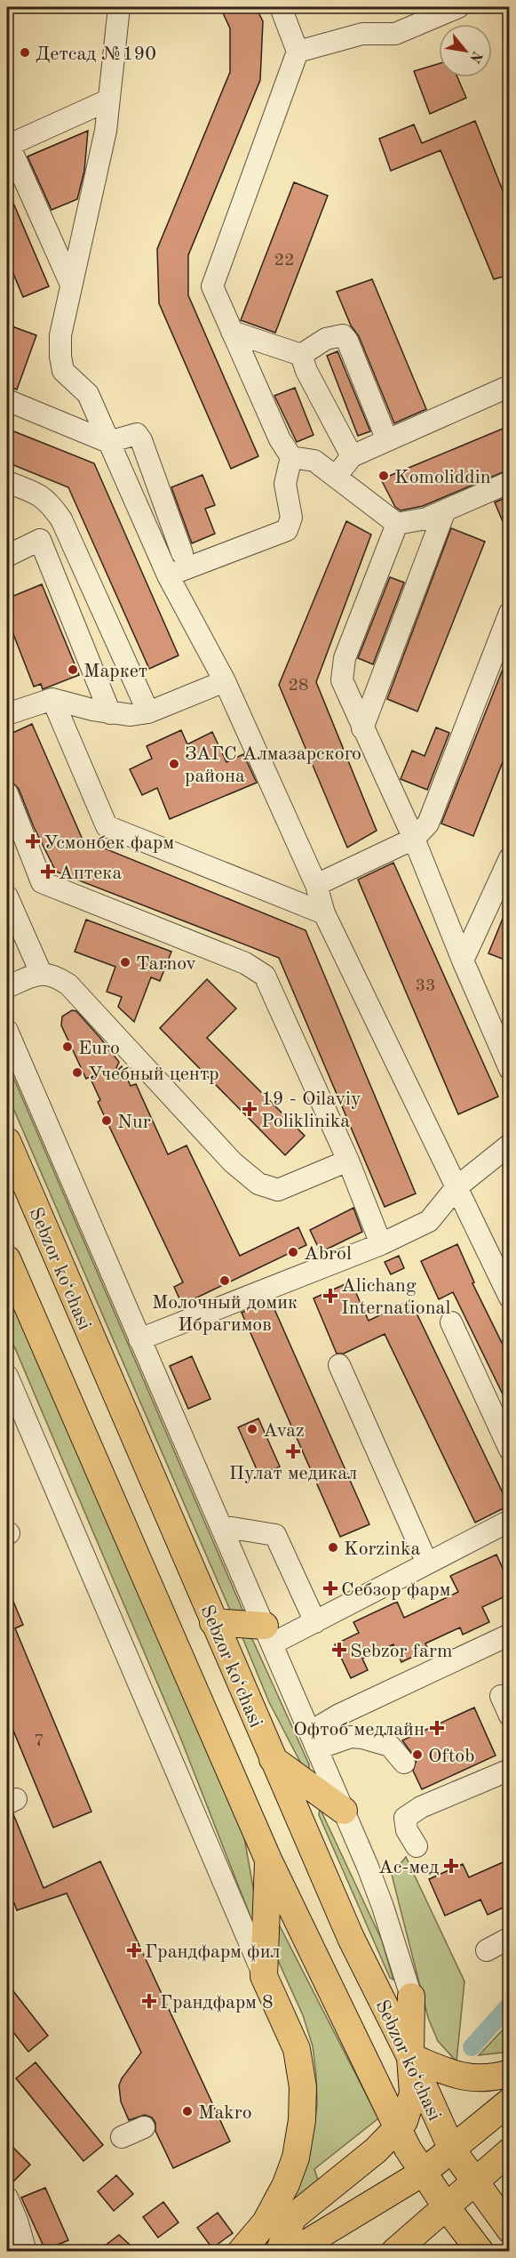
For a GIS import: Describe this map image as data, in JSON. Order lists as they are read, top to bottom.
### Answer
{
  "streets": {
    "main road": ["Sebzor ko‘chasi"]
  },
  "places": {
    "other": [
      "Детсад №190",
      "Komoliddin",
      "Маркет",
      "ЗАГС Алмазарского района",
      "Tarnov",
      "Euro",
      "Учебный центр",
      "Nur",
      "Abrol",
      "Молочный домик Ибрагимов",
      "Avaz",
      "Korzinka",
      "Oftob",
      "Makro"
    ],
    "health": [
      "Усмонбек фарм",
      "Аптека",
      "19 - Oilaviy Poliklinika",
      "Alichang International",
      "Пулат медикал",
      "Себзор фарм",
      "Sebzor farm",
      "Офтоб медлайн",
      "Ас-мед",
      "Грандфарм фил",
      "Грандфарм 8"
    ]
  },
  "house_numbers": [
    "22",
    "28",
    "33",
    "7"
  ],
  "north": "bottom right"
}
